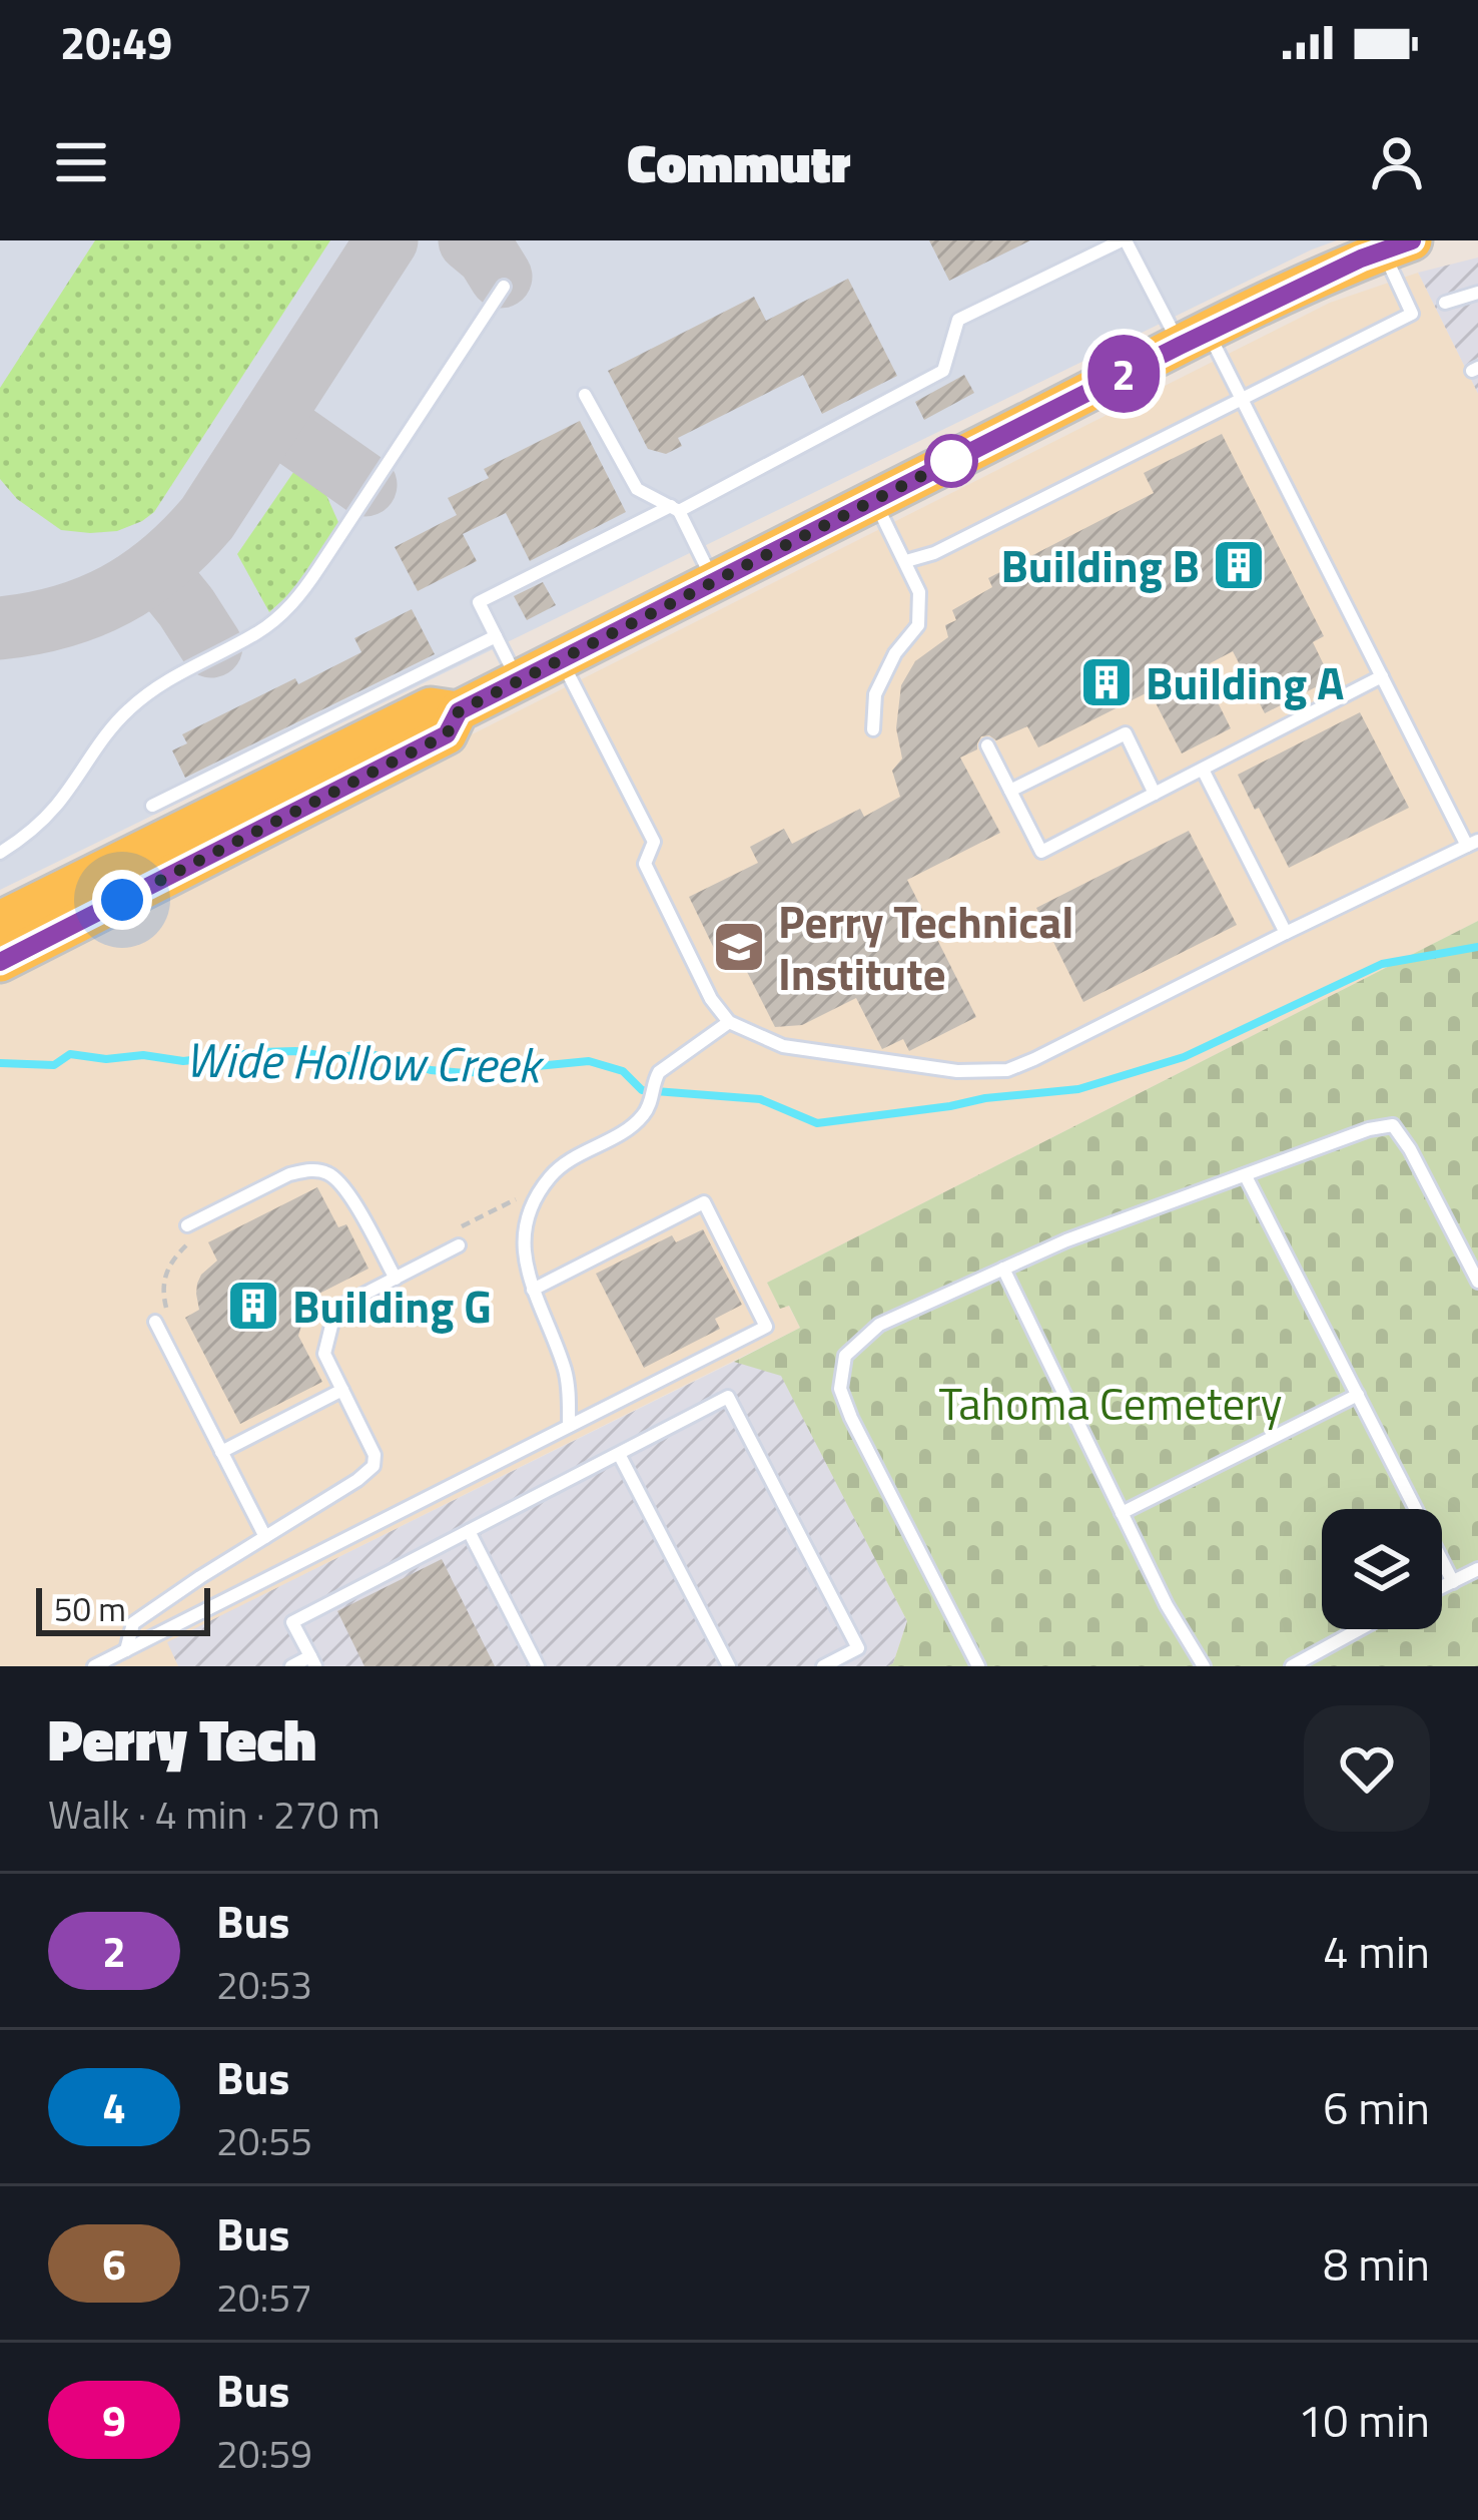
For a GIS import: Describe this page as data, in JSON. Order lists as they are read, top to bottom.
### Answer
{
  "water": ["Wide Hollow Creek"],
  "parks": ["Tahoma Cemetery"],
  "places": {
    "building": ["Building B", "Building A", "Building G"],
    "school or university": ["Perry Technical Institute"]
  },
  "lines": ["bus line 2"],
  "scale_bar": "50 m",
  "page": {
    "status": "20:49",
    "header": "Commutr",
    "on_map": "2",
    "scale": "50 m",
    "heading": ["Perry Tech", "Walk · 4 min · 270 m"],
    "list": [
      {
        "mark": "2",
        "name": "Bus",
        "note": "20:53",
        "value": "4 min"
      },
      {
        "mark": "4",
        "name": "Bus",
        "note": "20:55",
        "value": "6 min"
      },
      {
        "mark": "6",
        "name": "Bus",
        "note": "20:57",
        "value": "8 min"
      },
      {
        "mark": "9",
        "name": "Bus",
        "note": "20:59",
        "value": "10 min"
      }
    ]
  }
}
